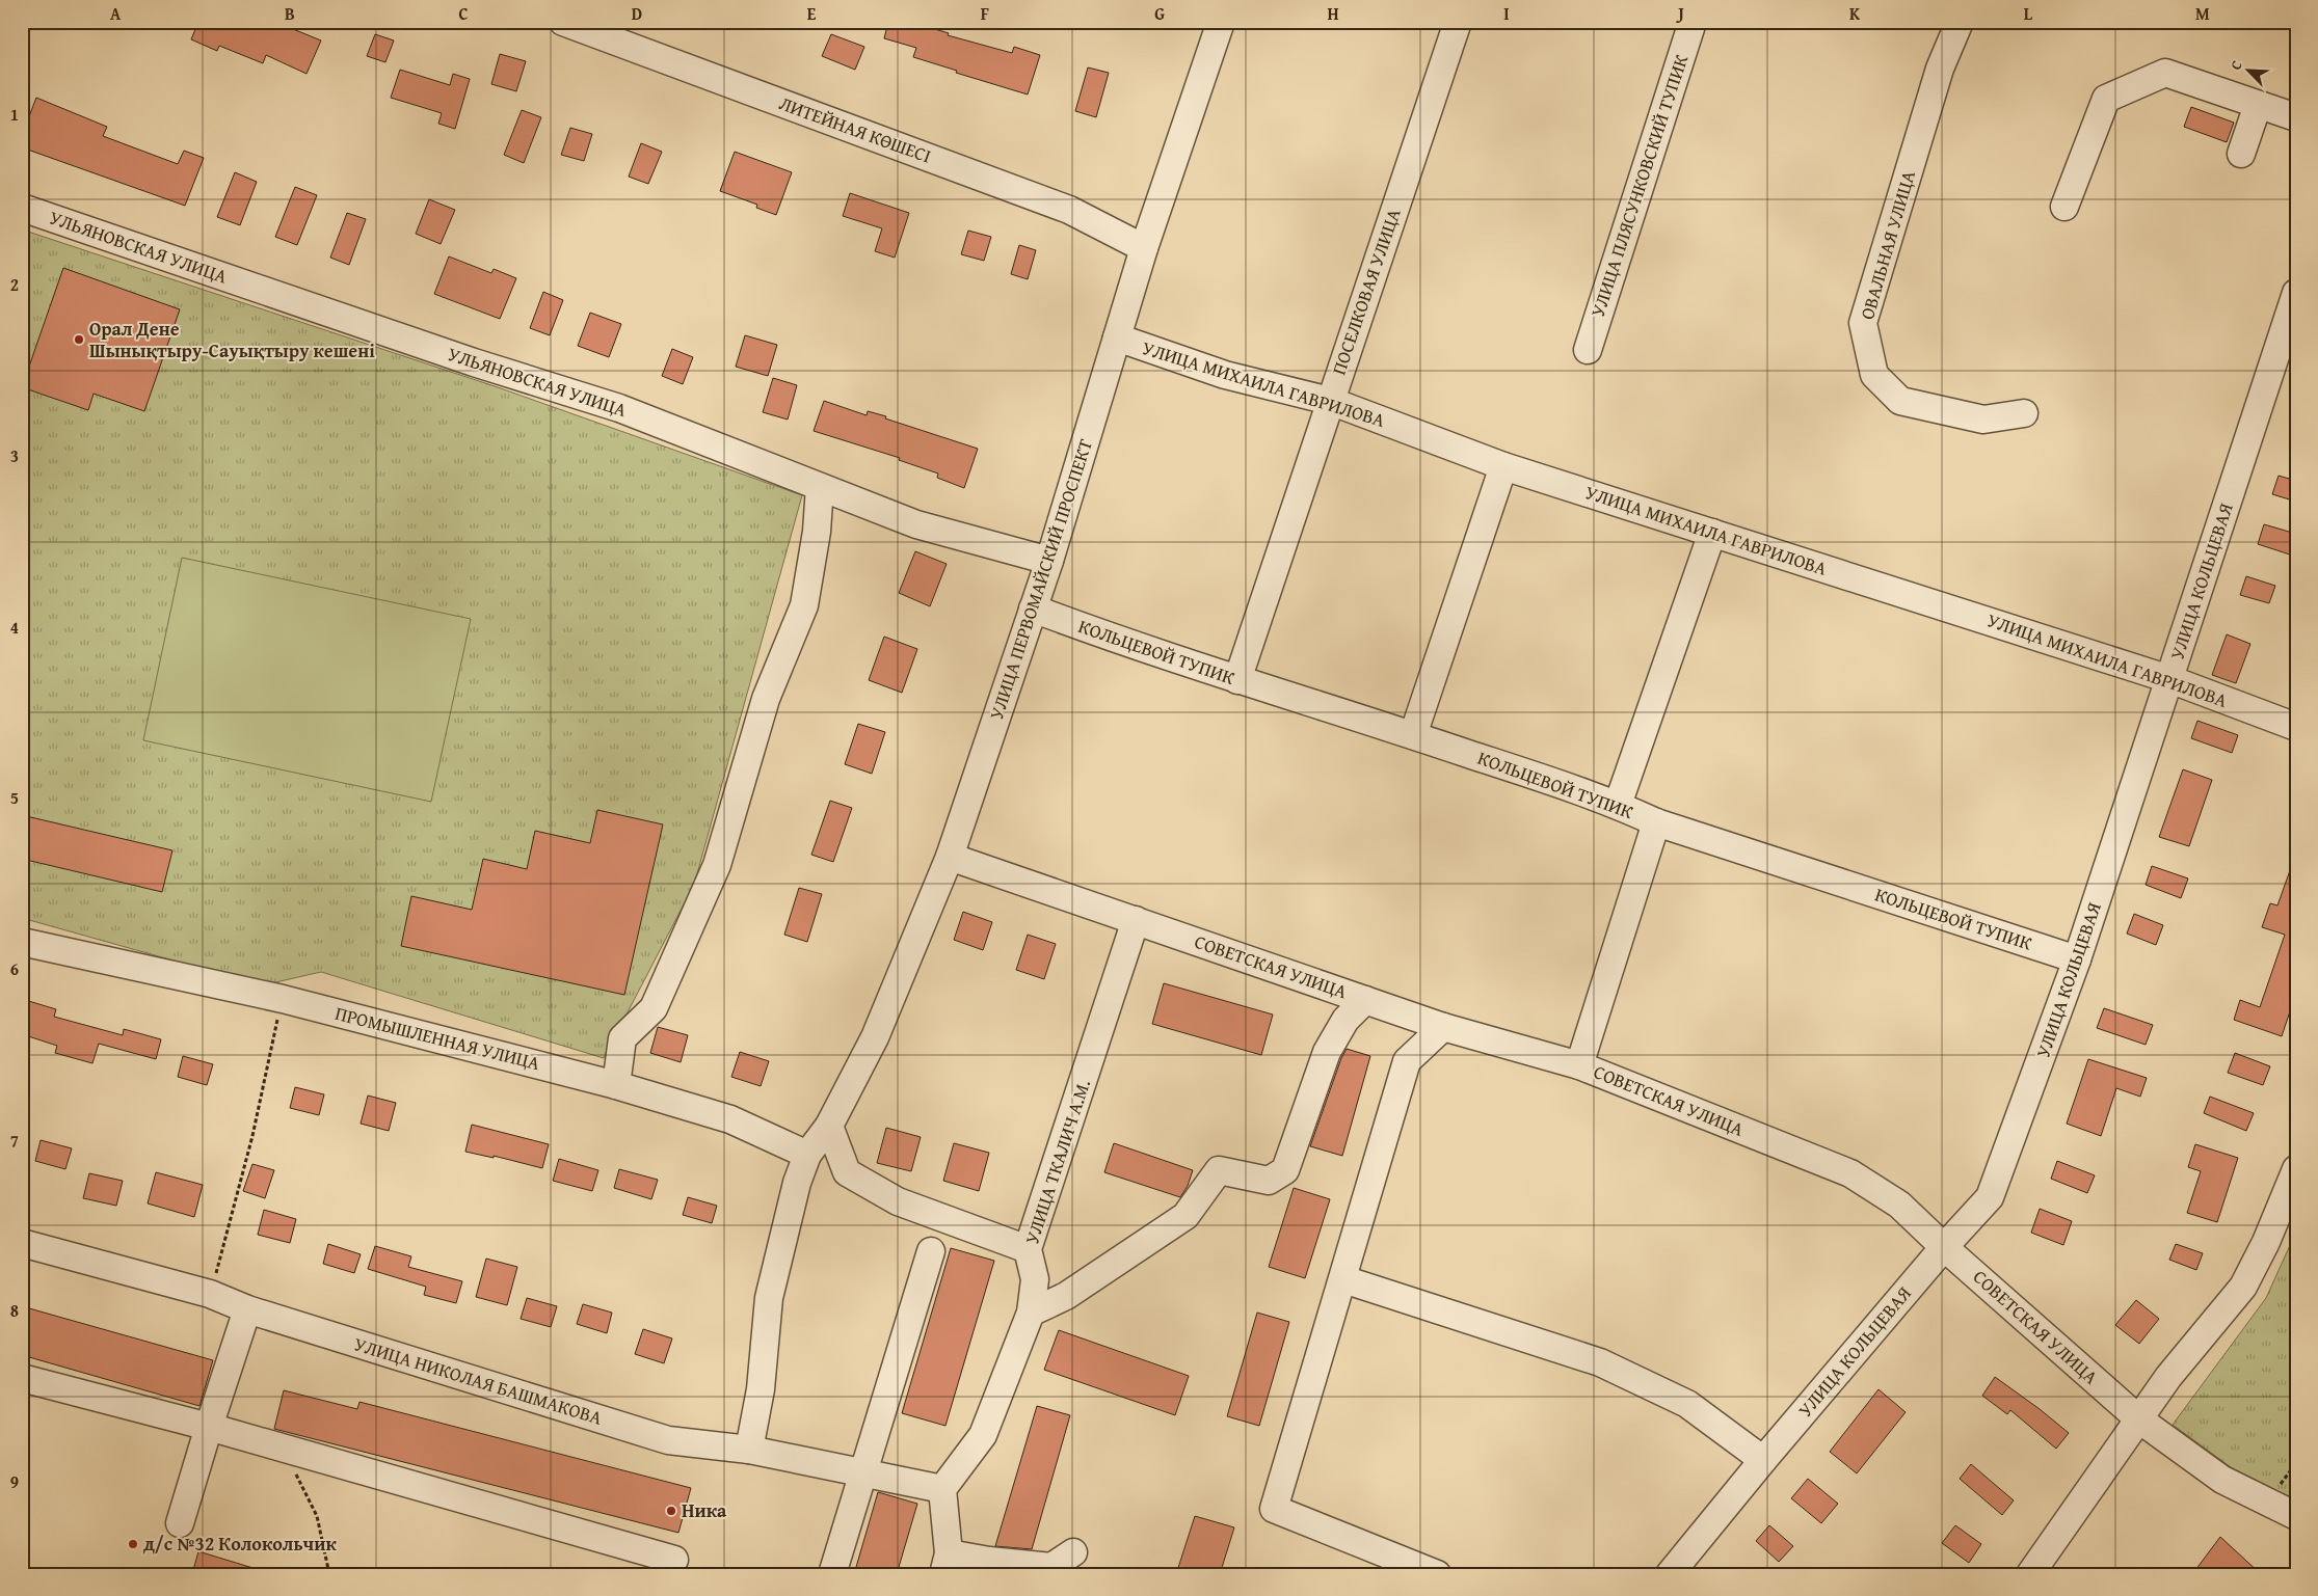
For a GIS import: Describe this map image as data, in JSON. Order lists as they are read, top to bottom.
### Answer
{
  "streets": {
    "street": [
      "ЛИТЕЙНАЯ КӨШЕСІ",
      "УЛИЦА ПЛЯСУНКОВСКИЙ ТУПИК",
      "ОВАЛЬНАЯ УЛИЦА",
      "УЛЬЯНОВСКАЯ УЛИЦА",
      "ПОСЕЛКОВАЯ УЛИЦА",
      "УЛИЦА МИХАИЛА ГАВРИЛОВА",
      "УЛИЦА ПЕРВОМАЙСКИЙ ПРОСПЕКТ",
      "УЛИЦА КОЛЬЦЕВАЯ",
      "КОЛЬЦЕВОЙ ТУПИК",
      "СОВЕТСКАЯ УЛИЦА",
      "ПРОМЫШЛЕННАЯ УЛИЦА",
      "УЛИЦА ТКАЛИЧ А.М.",
      "УЛИЦА НИКОЛАЯ БАШМАКОВА"
    ]
  },
  "crossings": [
    ["ЛИТЕЙНАЯ КӨШЕСІ", "УЛИЦА ПЕРВОМАЙСКИЙ ПРОСПЕКТ"],
    ["УЛЬЯНОВСКАЯ УЛИЦА", "УЛИЦА ПЕРВОМАЙСКИЙ ПРОСПЕКТ"],
    ["ПОСЕЛКОВАЯ УЛИЦА", "УЛИЦА МИХАИЛА ГАВРИЛОВА"],
    ["ПОСЕЛКОВАЯ УЛИЦА", "КОЛЬЦЕВОЙ ТУПИК"],
    ["УЛИЦА МИХАИЛА ГАВРИЛОВА", "УЛИЦА ПЕРВОМАЙСКИЙ ПРОСПЕКТ"],
    ["УЛИЦА МИХАИЛА ГАВРИЛОВА", "УЛИЦА КОЛЬЦЕВАЯ"],
    ["УЛИЦА ПЕРВОМАЙСКИЙ ПРОСПЕКТ", "КОЛЬЦЕВОЙ ТУПИК"],
    ["УЛИЦА ПЕРВОМАЙСКИЙ ПРОСПЕКТ", "СОВЕТСКАЯ УЛИЦА"],
    ["УЛИЦА КОЛЬЦЕВАЯ", "КОЛЬЦЕВОЙ ТУПИК"],
    ["УЛИЦА КОЛЬЦЕВАЯ", "СОВЕТСКАЯ УЛИЦА"],
    ["СОВЕТСКАЯ УЛИЦА", "УЛИЦА ТКАЛИЧ А.М."],
    ["УЛИЦА ТКАЛИЧ А.М.", "УЛИЦА НИКОЛАЯ БАШМАКОВА"]
  ],
  "places": ["Орал Дене Шынықтыру-Сауықтыру кешені", "Ника", "д/с №32 Колокольчик"],
  "north": "top left",
  "grid": {
    "columns": [
      "A",
      "B",
      "C",
      "D",
      "E",
      "F",
      "G",
      "H",
      "I",
      "J",
      "K",
      "L",
      "M"
    ],
    "rows": [
      "1",
      "2",
      "3",
      "4",
      "5",
      "6",
      "7",
      "8",
      "9"
    ]
  }
}
